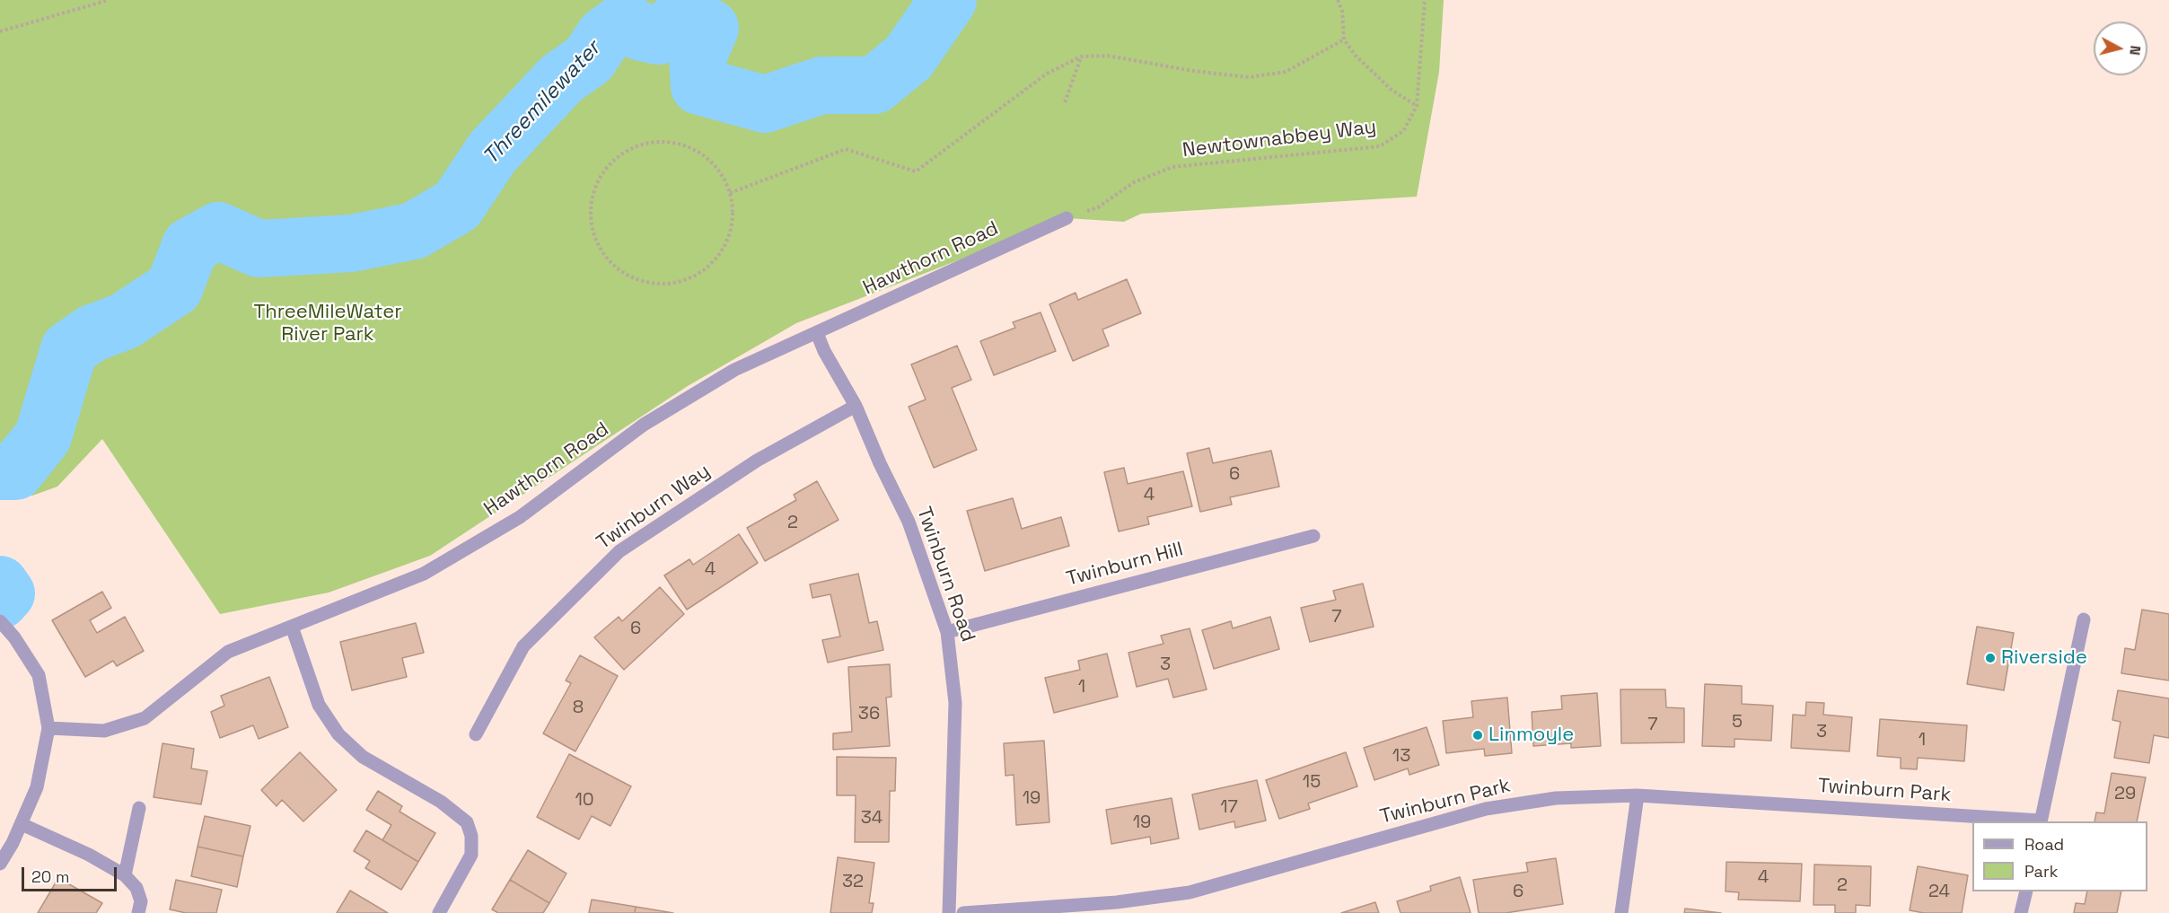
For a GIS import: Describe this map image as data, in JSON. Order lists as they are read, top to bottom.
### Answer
{
  "streets": {
    "street": [
      "Hawthorn Road",
      "Twinburn Way",
      "Twinburn Hill",
      "Twinburn Road",
      "Twinburn Park"
    ],
    "path": ["Newtownabbey Way"]
  },
  "crossings": [
    ["Newtownabbey Way", "Hawthorn Road"],
    ["Hawthorn Road", "Twinburn Road"],
    ["Twinburn Way", "Twinburn Road"],
    ["Twinburn Hill", "Twinburn Road"]
  ],
  "water": ["Threemilewater"],
  "parks": ["ThreeMileWater River Park"],
  "places": ["Riverside", "Linmoyle"],
  "house_numbers": [
    "6",
    "4",
    "2",
    "4",
    "7",
    "6",
    "3",
    "1",
    "8",
    "36",
    "5",
    "7",
    "3",
    "1",
    "13",
    "15",
    "29",
    "19",
    "10",
    "17",
    "34",
    "19",
    "4",
    "32",
    "2",
    "6",
    "24"
  ],
  "legend": ["Road", "Park"],
  "scale_bar": "20 m",
  "north": "right"
}
